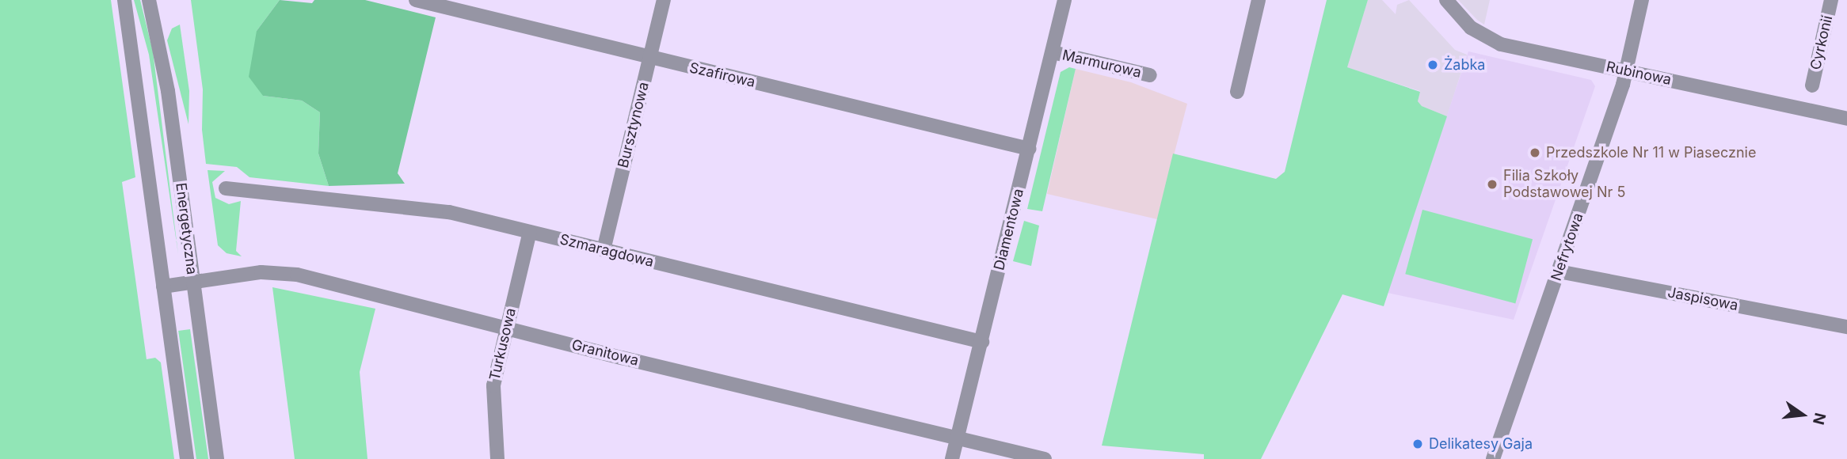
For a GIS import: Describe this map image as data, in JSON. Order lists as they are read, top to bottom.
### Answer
{
  "streets": {
    "street": [
      "Cyrkonii",
      "Marmurowa",
      "Rubinowa",
      "Szafirowa",
      "Bursztynowa",
      "Energetyczna",
      "Diamentowa",
      "Nefrytowa",
      "Szmaragdowa",
      "Jaspisowa",
      "Turkusowa",
      "Granitowa"
    ]
  },
  "crossings": [
    ["Marmurowa", "Diamentowa"],
    ["Rubinowa", "Nefrytowa"],
    ["Szafirowa", "Bursztynowa"],
    ["Szafirowa", "Diamentowa"],
    ["Bursztynowa", "Szmaragdowa"],
    ["Energetyczna", "Granitowa"],
    ["Diamentowa", "Szmaragdowa"],
    ["Diamentowa", "Granitowa"],
    ["Nefrytowa", "Jaspisowa"],
    ["Szmaragdowa", "Turkusowa"],
    ["Turkusowa", "Granitowa"]
  ],
  "places": [
    "Żabka",
    "Przedszkole Nr 11 w Piasecznie",
    "Filia Szkoły Podstawowej Nr 5",
    "Delikatesy Gaja"
  ],
  "north": "right"
}
